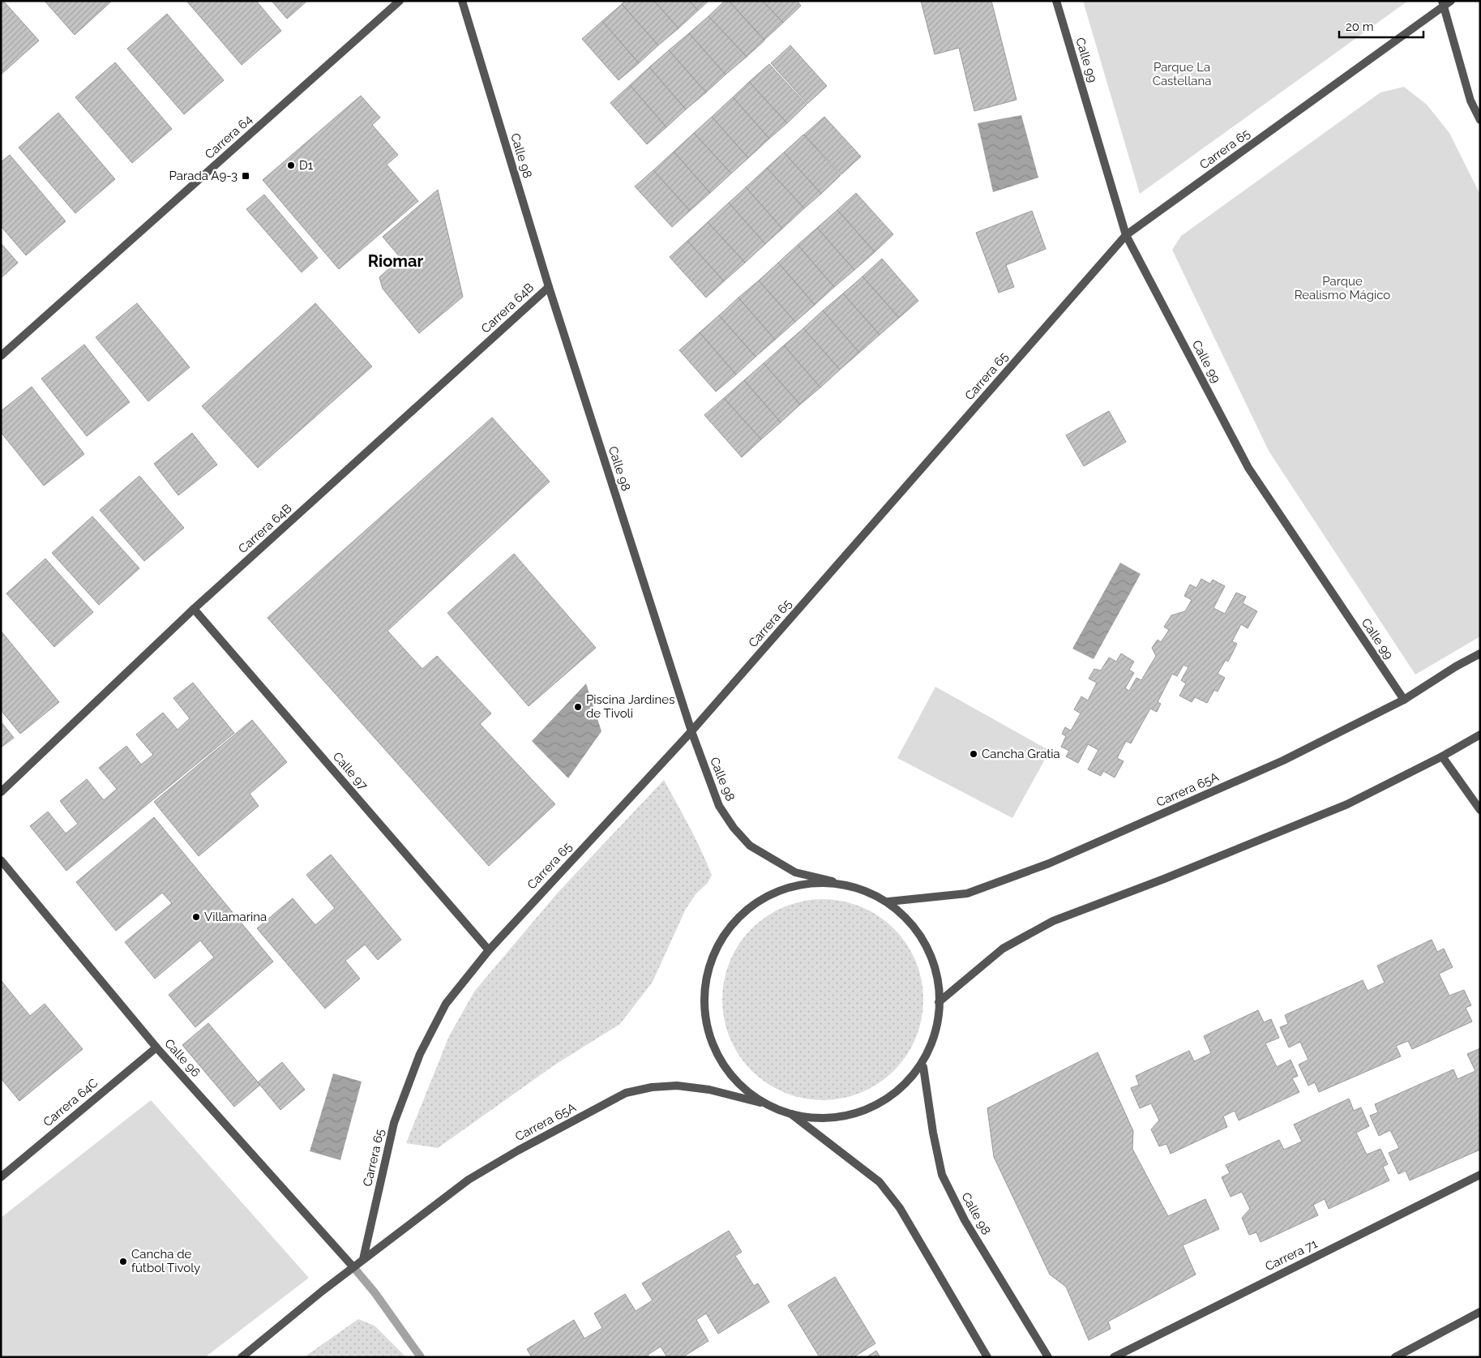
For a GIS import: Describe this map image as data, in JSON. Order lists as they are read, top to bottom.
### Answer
{
  "streets": {
    "street": [
      "Calle 99",
      "Carrera 64",
      "Carrera 65",
      "Calle 98",
      "Carrera 64B",
      "Calle 97",
      "Carrera 65A",
      "Calle 96",
      "Carrera 64C",
      "Carrera 71"
    ]
  },
  "crossings": [
    ["Calle 99", "Carrera 65"],
    ["Calle 99", "Carrera 65A"],
    ["Carrera 65", "Calle 98"],
    ["Carrera 65", "Calle 97"],
    ["Carrera 65", "Carrera 65A"],
    ["Calle 98", "Carrera 64B"],
    ["Calle 98", "Carrera 65A"],
    ["Carrera 64B", "Calle 97"],
    ["Calle 96", "Carrera 64C"]
  ],
  "districts": ["Riomar"],
  "parks": ["Parque La Castellana", "Parque Realismo Mágico"],
  "places": {
    "other": [
      "D1",
      "Piscina Jardines de Tivoli",
      "Cancha Gratia",
      "Villamarina",
      "Cancha de fútbol Tivoly"
    ],
    "transit": ["Parada A9-3"]
  },
  "scale_bar": "20 m"
}
